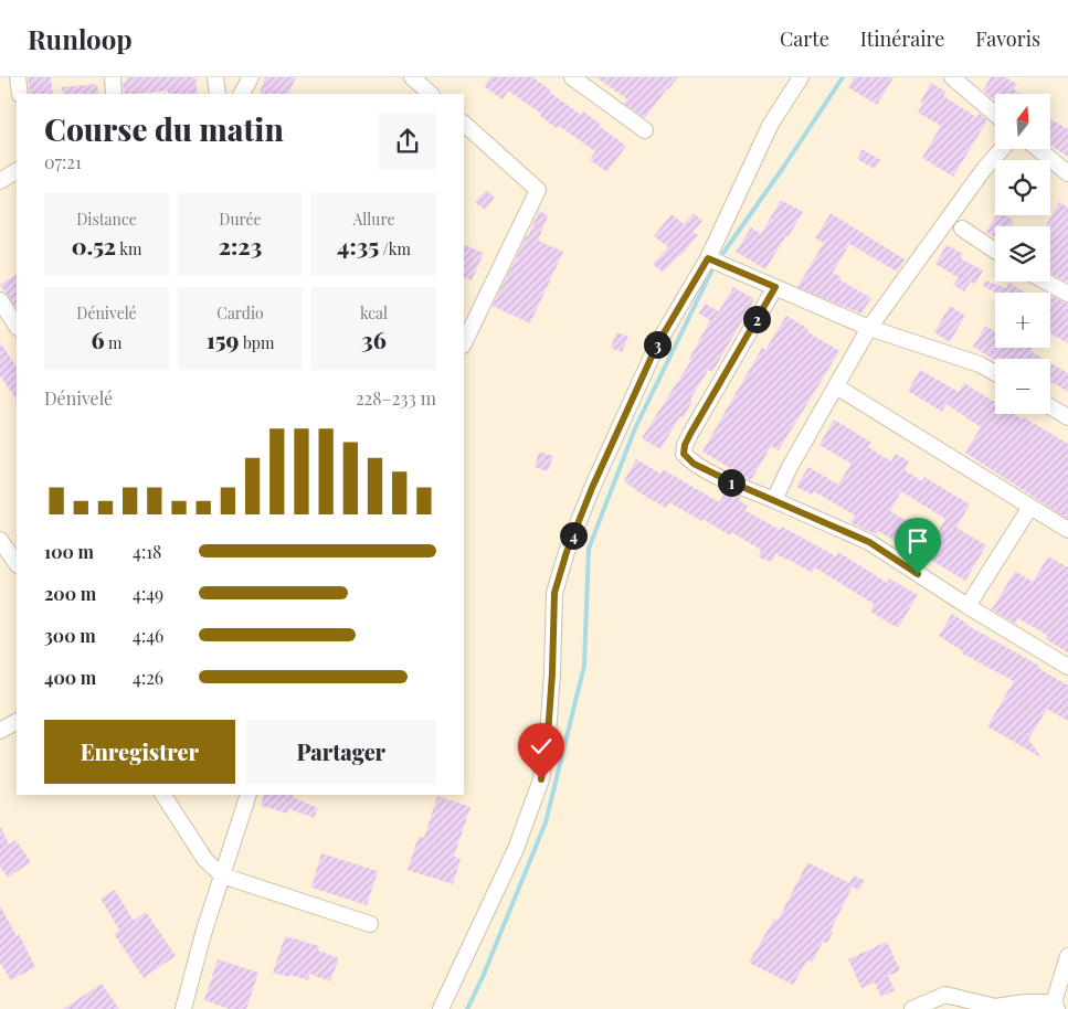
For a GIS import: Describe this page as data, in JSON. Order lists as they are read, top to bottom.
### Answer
{
  "north": "top",
  "page": {
    "header": "Runloop",
    "nav": ["Carte", "Itinéraire", "Favoris"],
    "map_buttons": ["+", "−"],
    "heading": ["Course du matin", "07:21"],
    "stats": [
      ["Distance", "0.52 km"],
      ["Durée", "2:23"],
      ["Allure", "4:35 /km"],
      ["Dénivelé", "6 m"],
      ["Cardio", "159 bpm"],
      ["kcal", "36"]
    ],
    "pins": [
      "2",
      "3",
      "1",
      "4"
    ],
    "chart": ["Dénivelé", "228–233 m"],
    "list": [
      {
        "name": "100 m",
        "note": "4:18"
      },
      {
        "name": "200 m",
        "note": "4:49"
      },
      {
        "name": "300 m",
        "note": "4:46"
      },
      {
        "name": "400 m",
        "note": "4:26"
      }
    ],
    "buttons": ["Enregistrer", "Partager"]
  }
}
